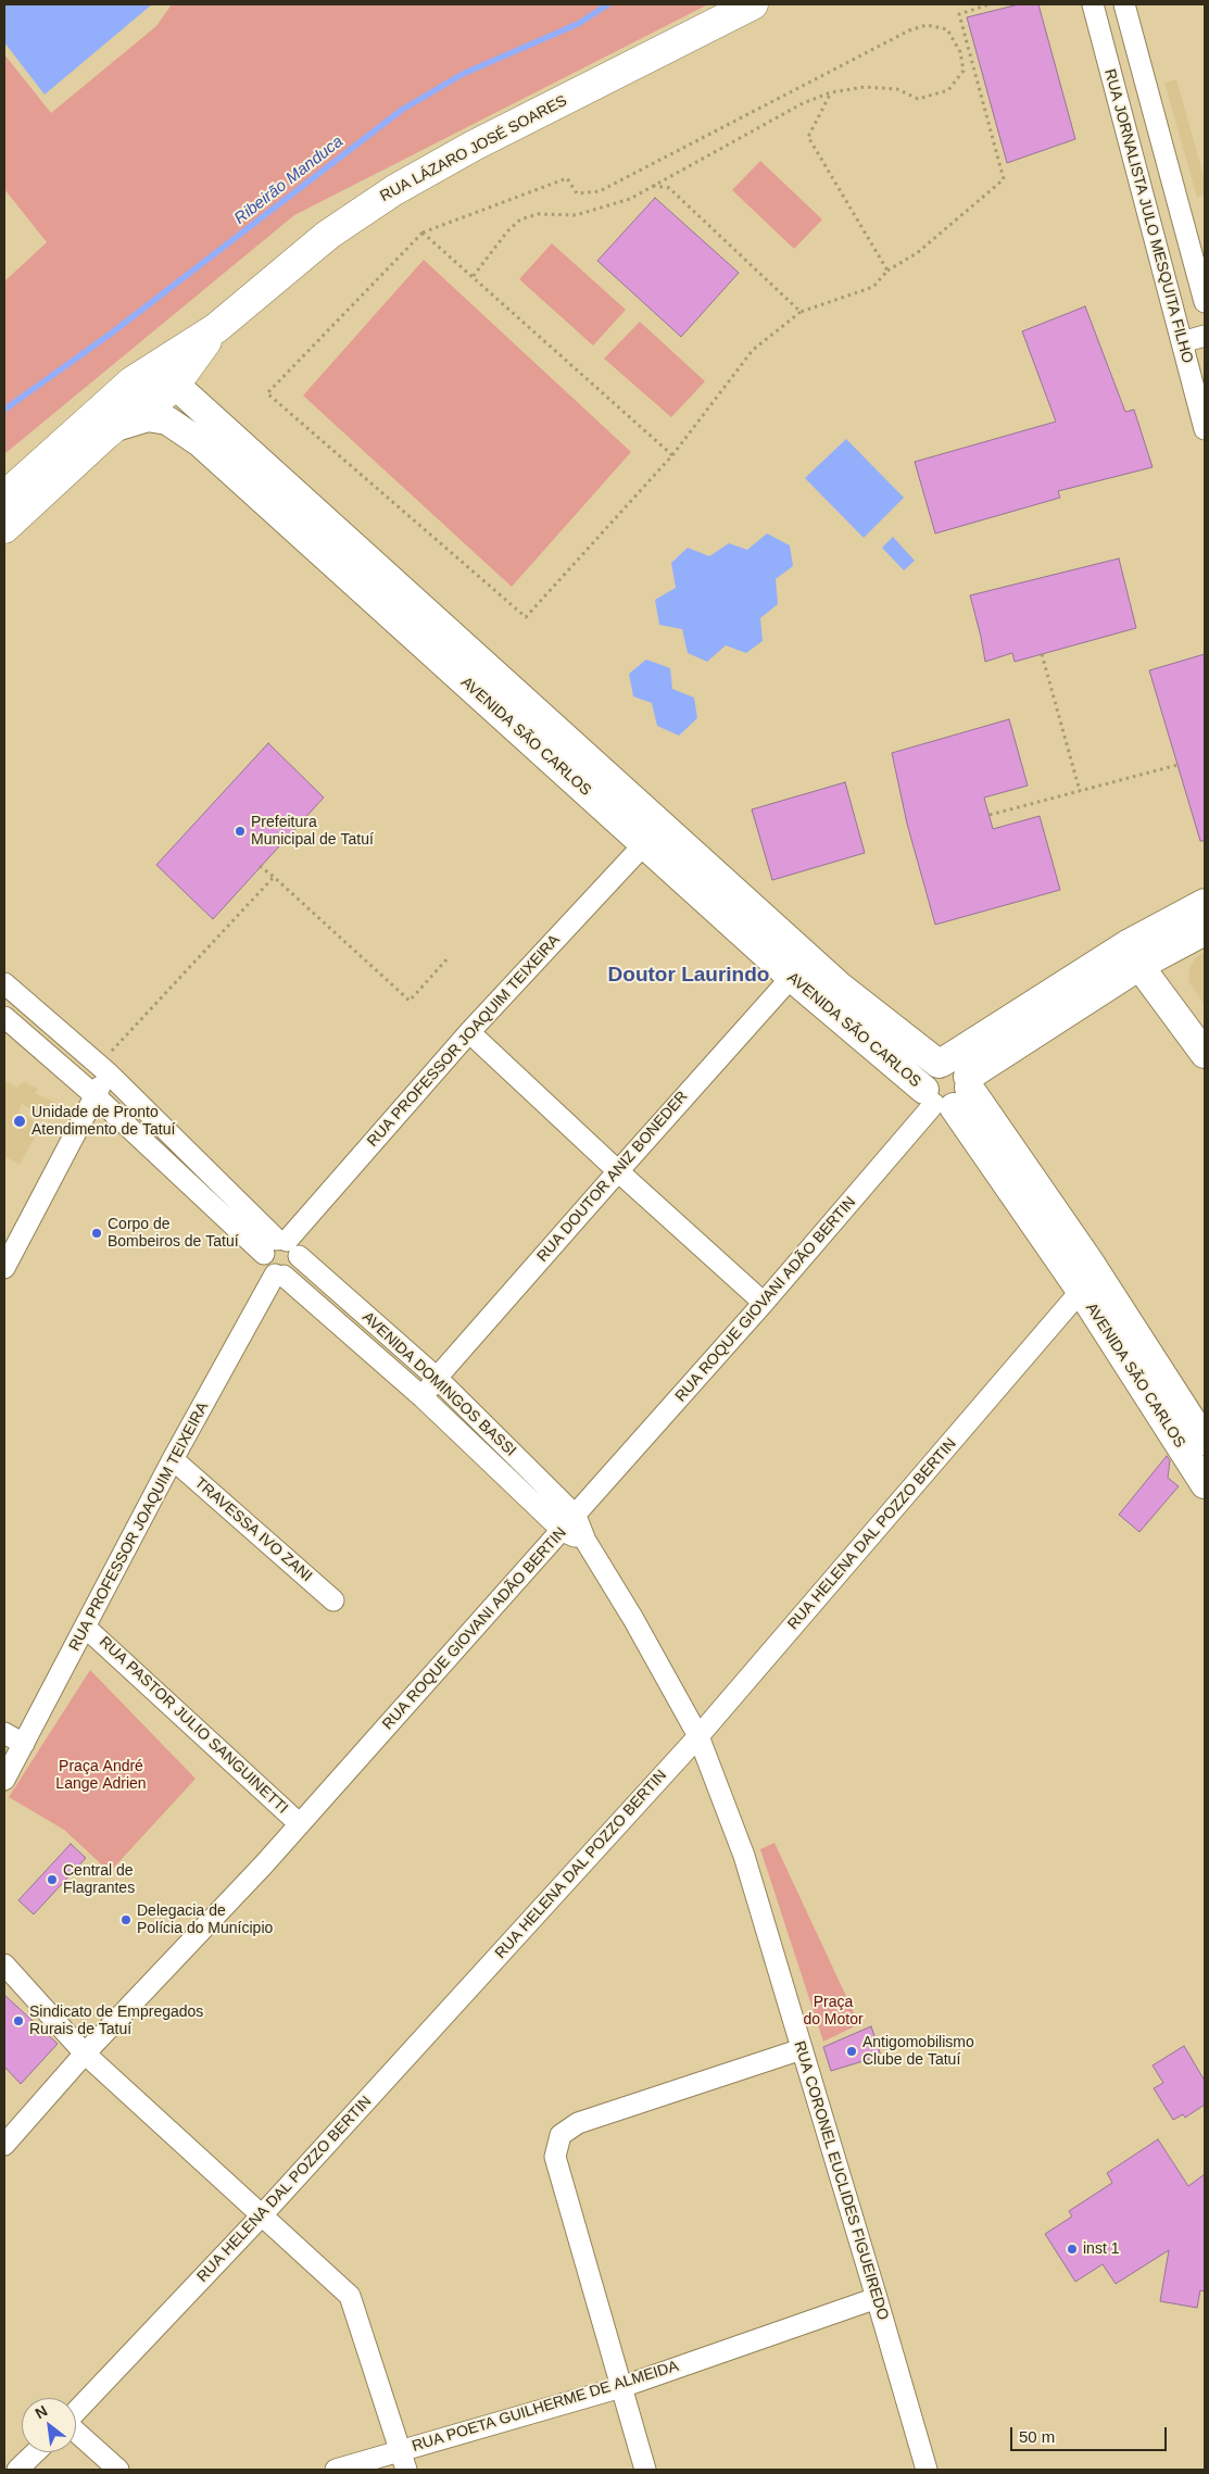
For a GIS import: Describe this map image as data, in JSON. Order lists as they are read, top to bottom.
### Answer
{
  "streets": {
    "main road": ["RUA LÁZARO JOSÉ SOARES", "AVENIDA SÃO CARLOS"],
    "street": [
      "RUA JORNALISTA JULO MESQUITA FILHO",
      "RUA PROFESSOR JOAQUIM TEIXEIRA",
      "RUA DOUTOR ANIZ BONEDER",
      "RUA ROQUE GIOVANI ADÃO BERTIN",
      "AVENIDA DOMINGOS BASSI",
      "TRAVESSA IVO ZANI",
      "RUA HELENA DAL POZZO BERTIN",
      "RUA PASTOR JULIO SANGUINETTI",
      "RUA CORONEL EUCLIDES FIGUEIREDO",
      "RUA POETA GUILHERME DE ALMEIDA"
    ]
  },
  "crossings": [
    ["RUA LÁZARO JOSÉ SOARES", "AVENIDA SÃO CARLOS"],
    ["AVENIDA SÃO CARLOS", "RUA PROFESSOR JOAQUIM TEIXEIRA"],
    ["AVENIDA SÃO CARLOS", "RUA DOUTOR ANIZ BONEDER"],
    ["AVENIDA SÃO CARLOS", "RUA ROQUE GIOVANI ADÃO BERTIN"],
    ["AVENIDA SÃO CARLOS", "RUA HELENA DAL POZZO BERTIN"],
    ["RUA PROFESSOR JOAQUIM TEIXEIRA", "AVENIDA DOMINGOS BASSI"],
    ["RUA PROFESSOR JOAQUIM TEIXEIRA", "TRAVESSA IVO ZANI"],
    ["RUA PROFESSOR JOAQUIM TEIXEIRA", "RUA PASTOR JULIO SANGUINETTI"],
    ["RUA DOUTOR ANIZ BONEDER", "AVENIDA DOMINGOS BASSI"],
    ["RUA ROQUE GIOVANI ADÃO BERTIN", "AVENIDA DOMINGOS BASSI"],
    ["RUA ROQUE GIOVANI ADÃO BERTIN", "RUA PASTOR JULIO SANGUINETTI"],
    ["RUA ROQUE GIOVANI ADÃO BERTIN", "RUA CORONEL EUCLIDES FIGUEIREDO"],
    ["AVENIDA DOMINGOS BASSI", "RUA CORONEL EUCLIDES FIGUEIREDO"],
    ["RUA HELENA DAL POZZO BERTIN", "RUA CORONEL EUCLIDES FIGUEIREDO"],
    ["RUA CORONEL EUCLIDES FIGUEIREDO", "RUA POETA GUILHERME DE ALMEIDA"]
  ],
  "districts": ["Doutor Laurindo"],
  "water": ["Ribeirão Manduca"],
  "parks": ["Praça André Lange Adrien", "Praça do Motor"],
  "places": [
    "Prefeitura Municipal de Tatuí",
    "Unidade de Pronto Atendimento de Tatuí",
    "Corpo de Bombeiros de Tatuí",
    "Central de Flagrantes",
    "Delegacia de Polícia do Munícipio",
    "Sindicato de Empregados Rurais de Tatuí",
    "Antigomobilismo Clube de Tatuí",
    "inst 1"
  ],
  "scale_bar": "50 m",
  "north": "top left"
}
